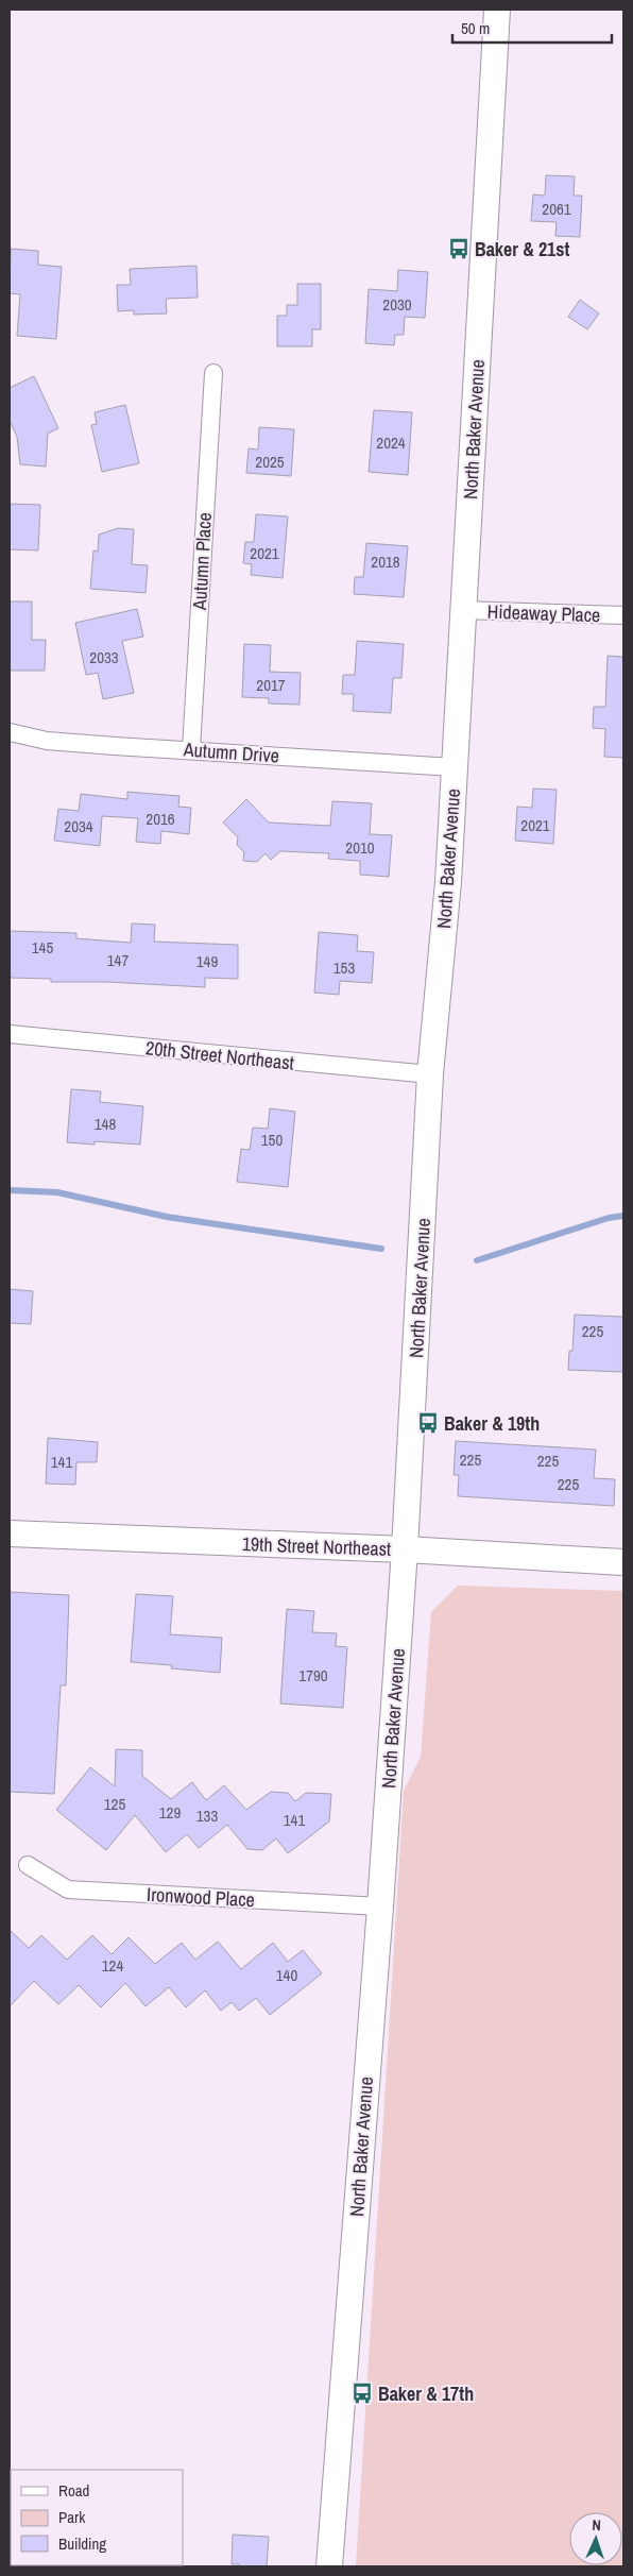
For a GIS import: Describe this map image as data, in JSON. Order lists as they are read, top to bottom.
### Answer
{
  "streets": {
    "main road": ["North Baker Avenue", "19th Street Northeast"],
    "street": [
      "Autumn Place",
      "Hideaway Place",
      "Autumn Drive",
      "20th Street Northeast",
      "Ironwood Place"
    ]
  },
  "crossings": [
    ["North Baker Avenue", "Hideaway Place"],
    ["North Baker Avenue", "Autumn Drive"],
    ["North Baker Avenue", "20th Street Northeast"],
    ["North Baker Avenue", "19th Street Northeast"],
    ["North Baker Avenue", "Ironwood Place"],
    ["Autumn Place", "Autumn Drive"]
  ],
  "places": {
    "bus stop": ["Baker & 21st", "Baker & 19th", "Baker & 17th"]
  },
  "house_numbers": [
    "2061",
    "2030",
    "2024",
    "2025",
    "2021",
    "2018",
    "2033",
    "2017",
    "2016",
    "2021",
    "2034",
    "2010",
    "145",
    "147",
    "149",
    "153",
    "148",
    "150",
    "225",
    "225",
    "225",
    "141",
    "225",
    "1790",
    "125",
    "129",
    "133",
    "141",
    "124",
    "140"
  ],
  "legend": ["Road", "Park", "Building"],
  "scale_bar": "50 m",
  "north": "top"
}
